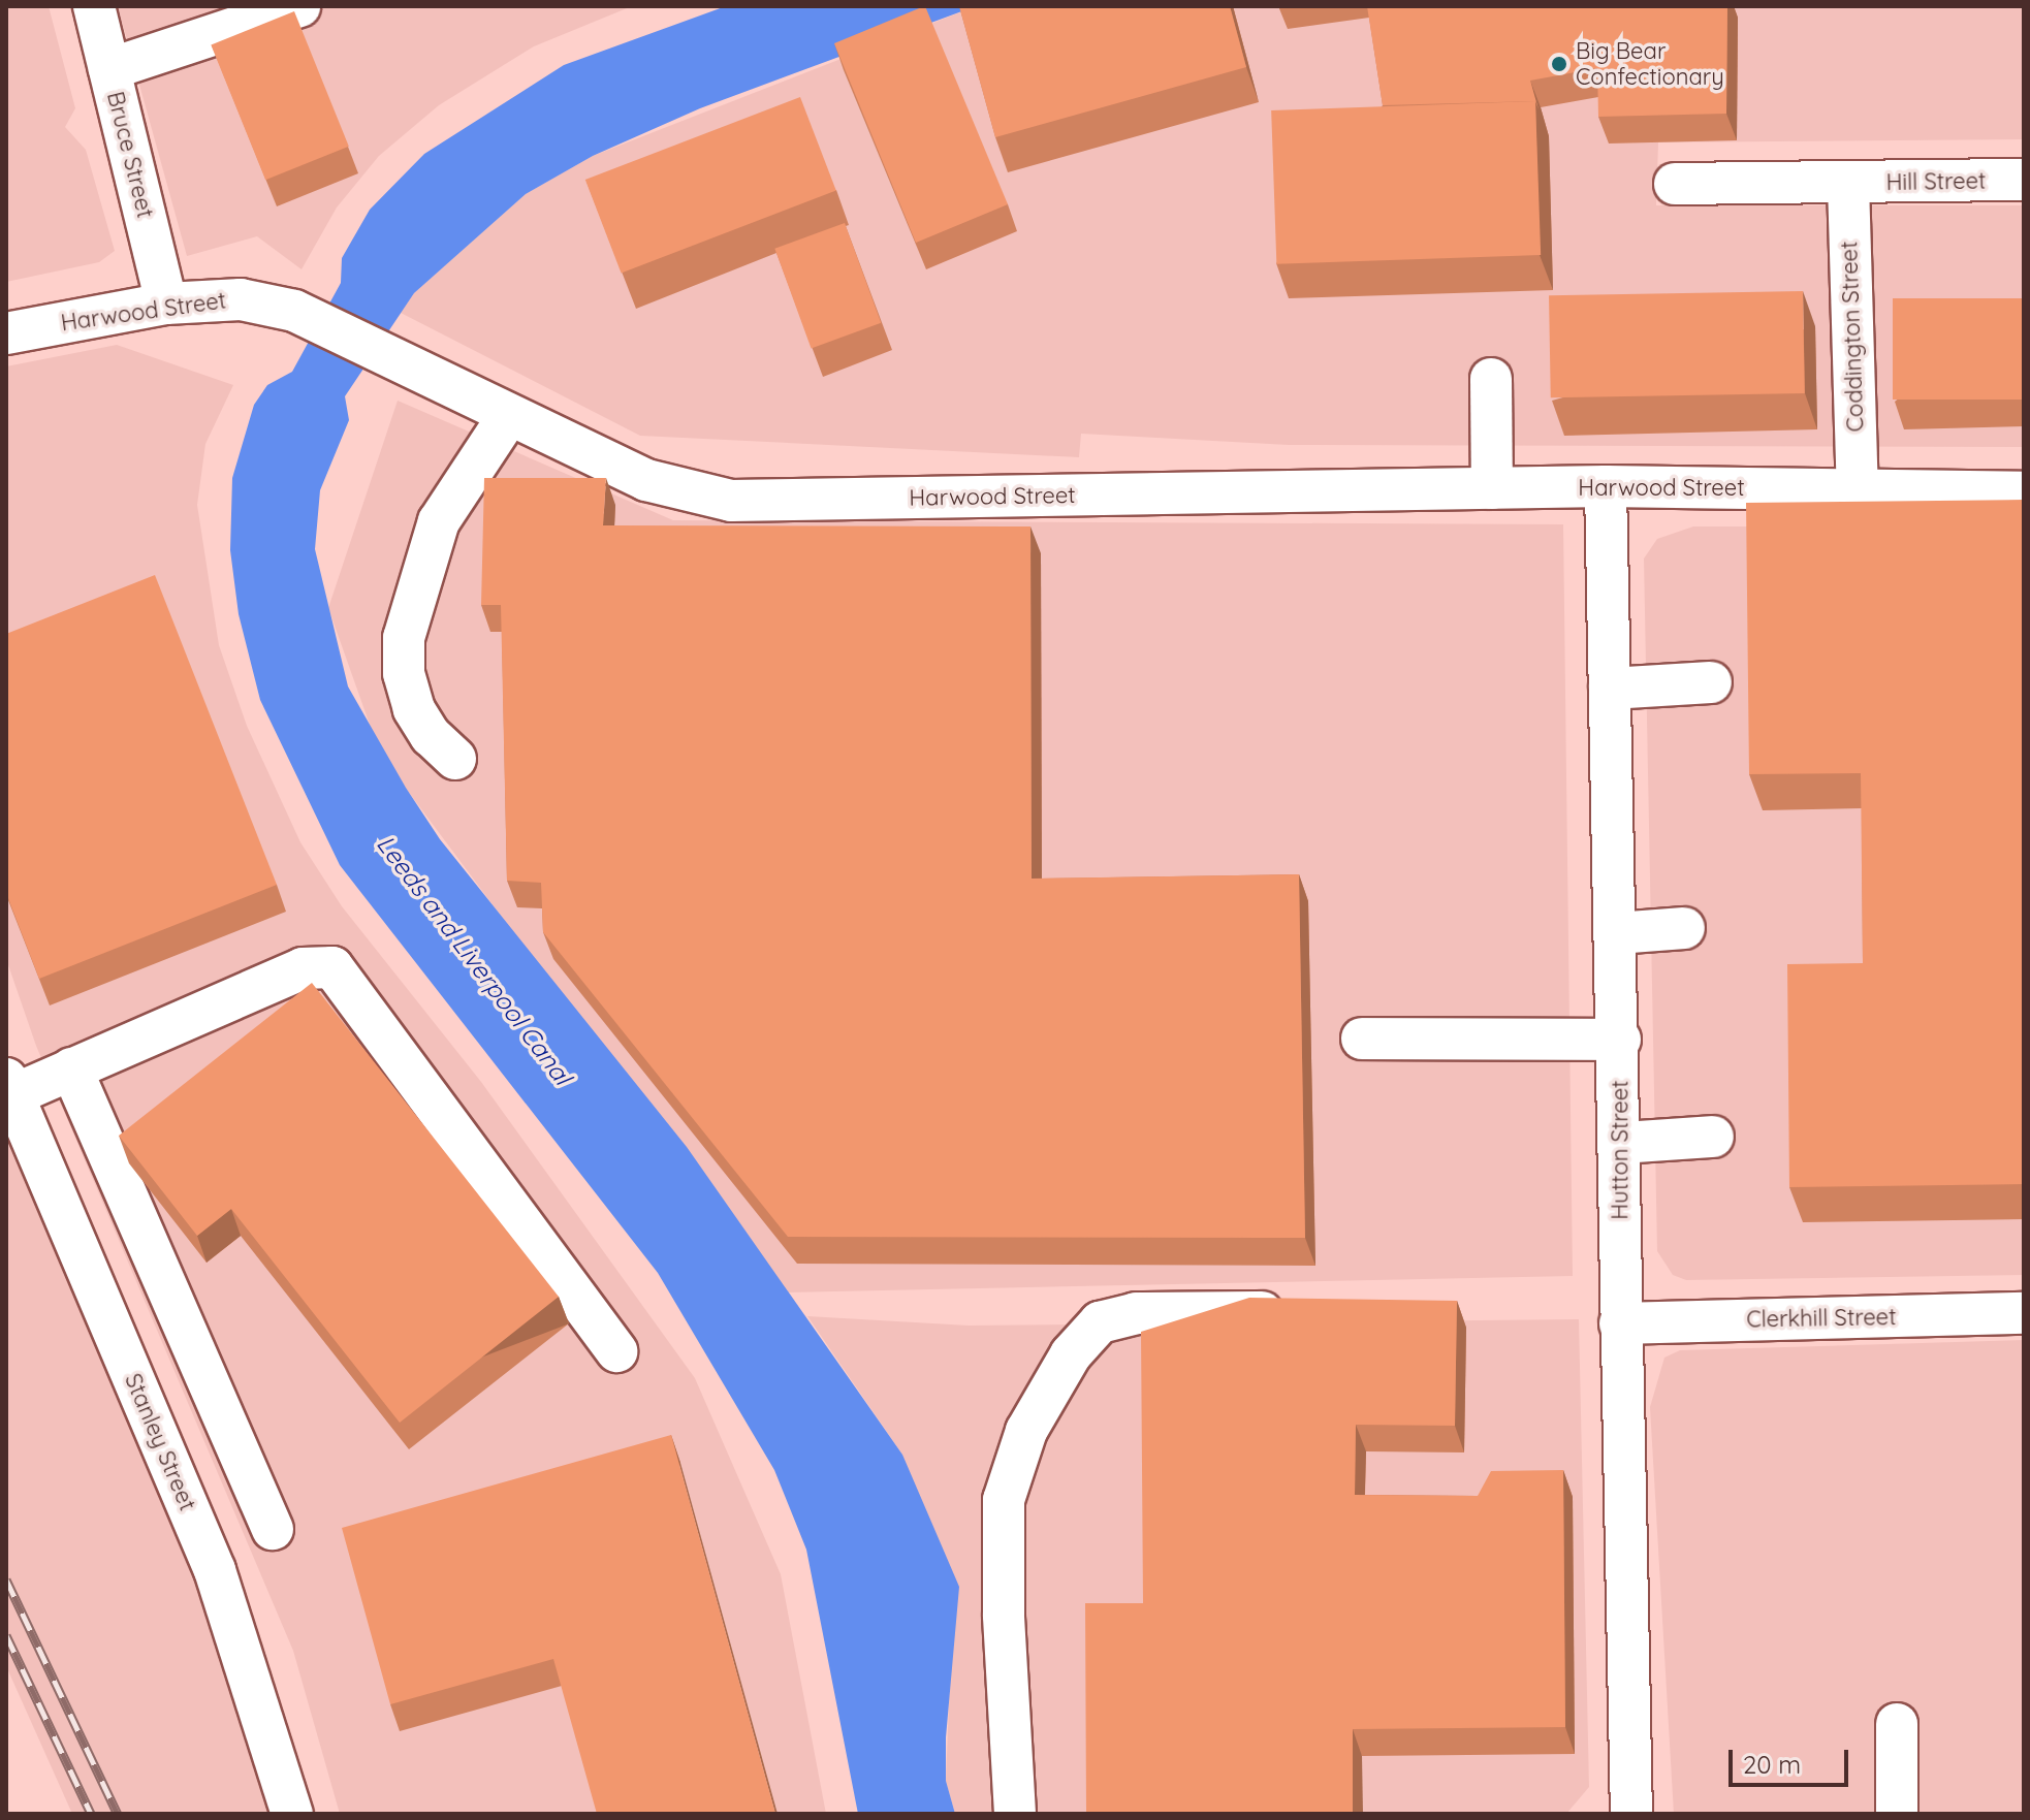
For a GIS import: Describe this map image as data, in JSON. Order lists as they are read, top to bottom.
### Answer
{
  "streets": {
    "street": [
      "Bruce Street",
      "Hill Street",
      "Harwood Street",
      "Coddington Street",
      "Hutton Street",
      "Clerkhill Street",
      "Stanley Street"
    ]
  },
  "crossings": [
    ["Bruce Street", "Harwood Street"],
    ["Hill Street", "Coddington Street"],
    ["Harwood Street", "Coddington Street"],
    ["Harwood Street", "Hutton Street"],
    ["Hutton Street", "Clerkhill Street"]
  ],
  "water": ["Leeds and Liverpool Canal"],
  "places": ["Big Bear Confectionary"],
  "scale_bar": "20 m"
}
